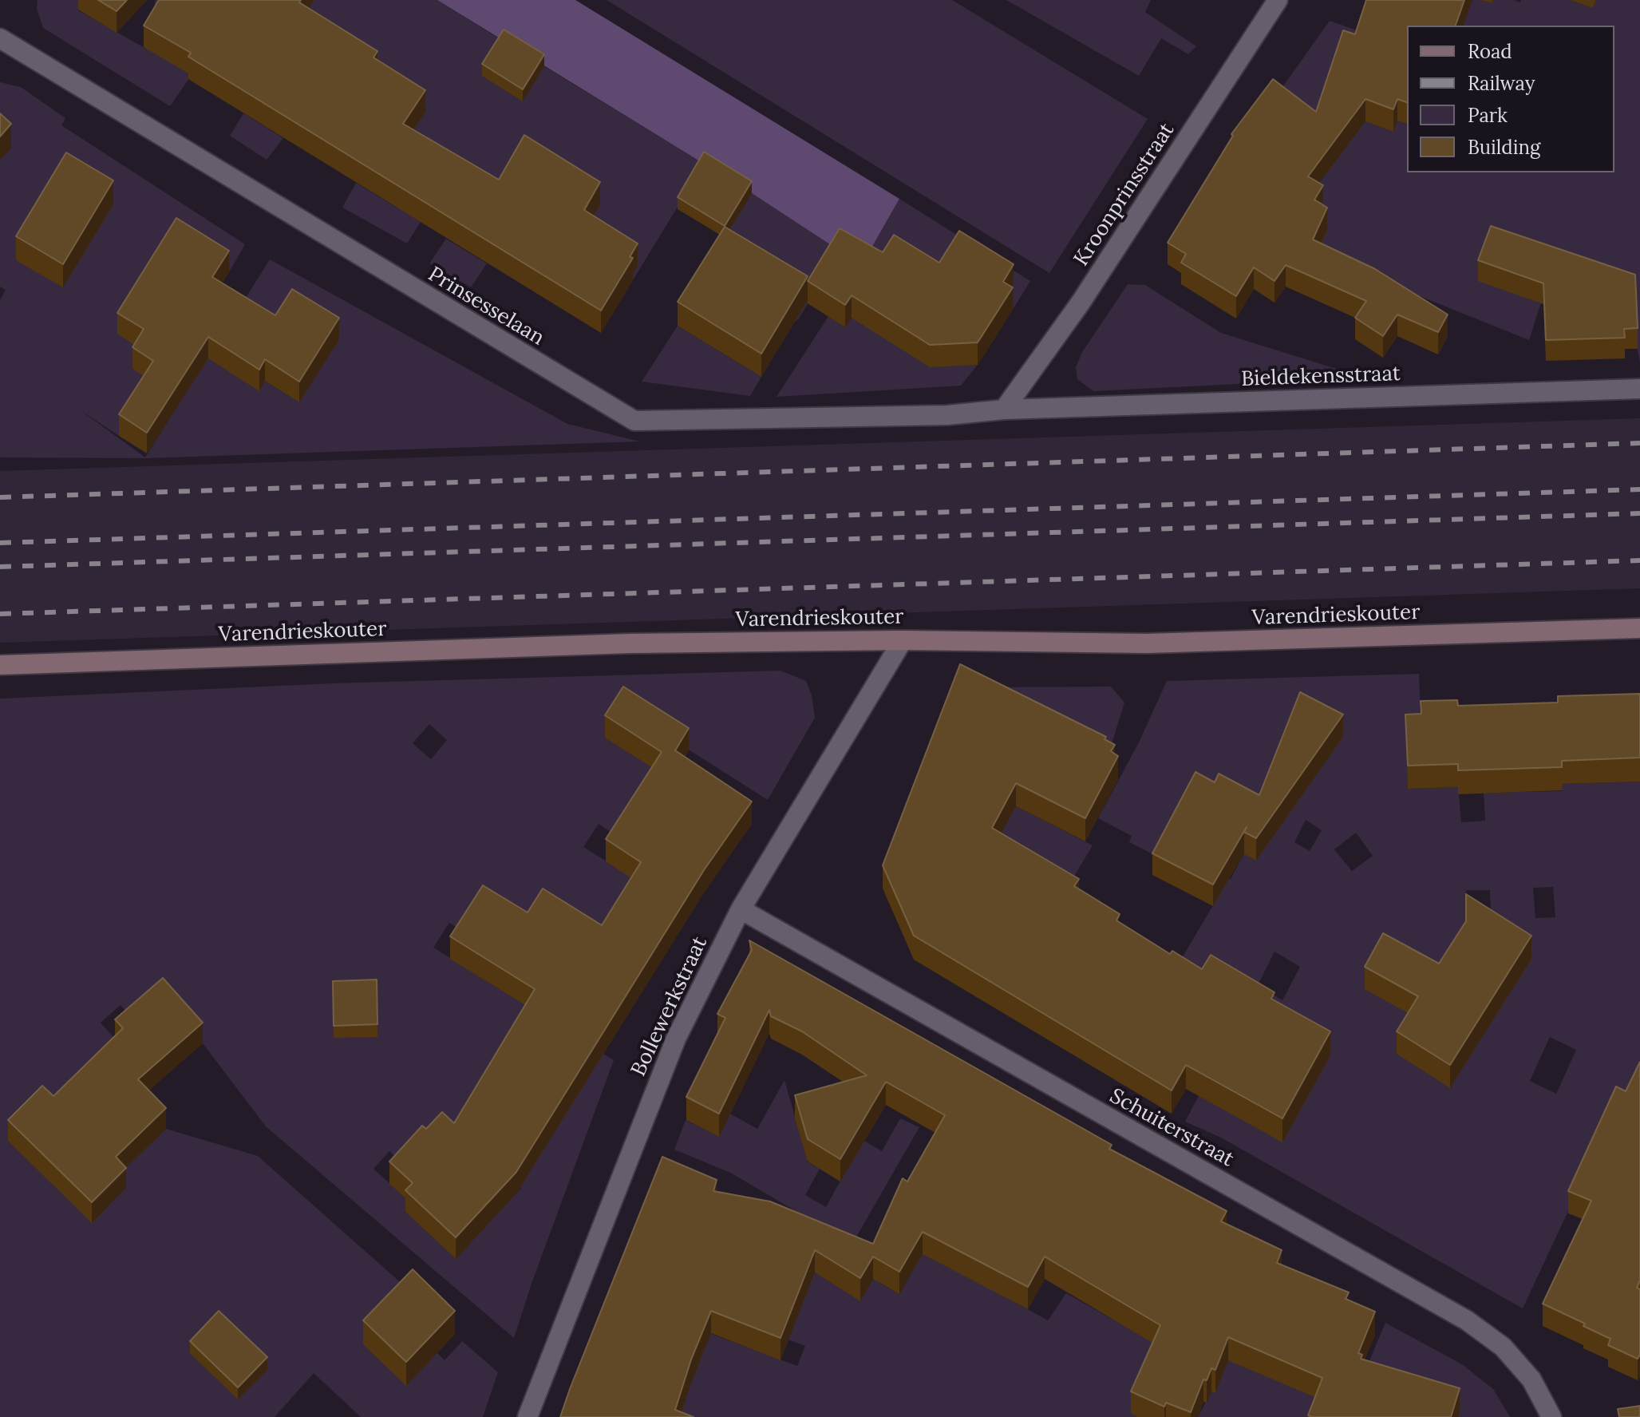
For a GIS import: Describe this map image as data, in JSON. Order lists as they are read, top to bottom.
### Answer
{
  "streets": {
    "street": [
      "Kroonprinsstraat",
      "Prinsesselaan",
      "Bieldekensstraat",
      "Varendrieskouter",
      "Bollewerkstraat",
      "Schuiterstraat"
    ]
  },
  "crossings": [
    ["Kroonprinsstraat", "Prinsesselaan"],
    ["Kroonprinsstraat", "Bieldekensstraat"],
    ["Prinsesselaan", "Bieldekensstraat"],
    ["Varendrieskouter", "Bollewerkstraat"],
    ["Bollewerkstraat", "Schuiterstraat"]
  ],
  "legend": [
    "Road",
    "Railway",
    "Park",
    "Building"
  ]
}
